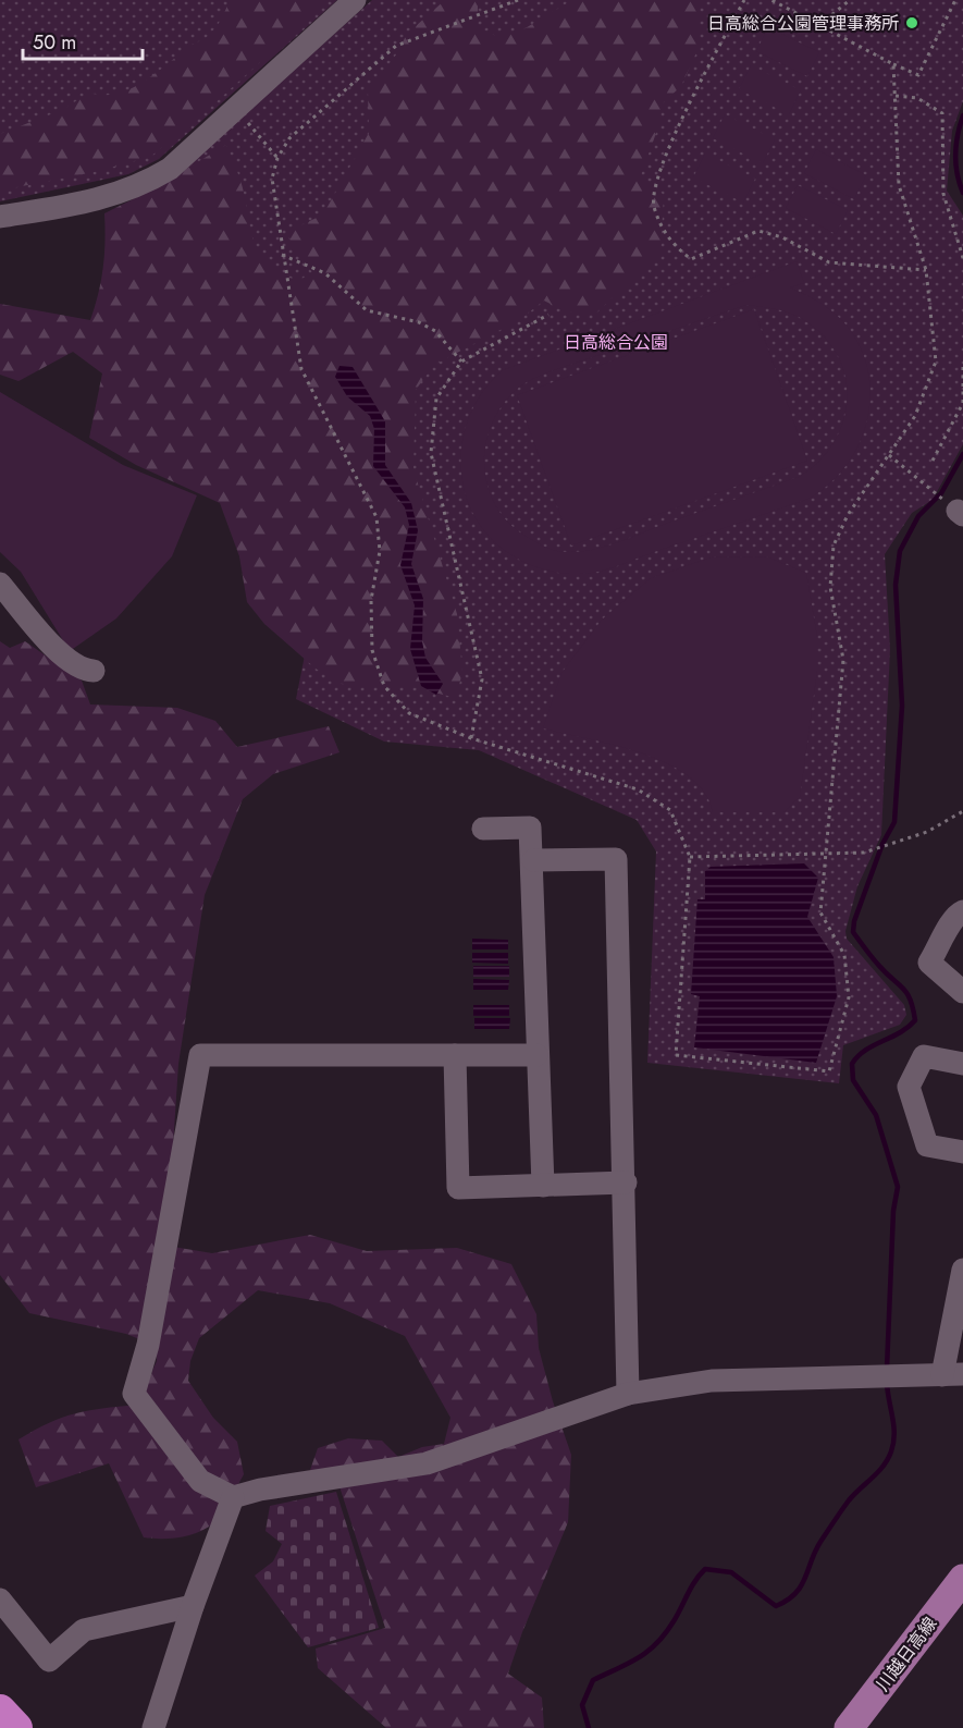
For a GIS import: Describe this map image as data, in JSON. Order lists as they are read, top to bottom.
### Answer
{
  "streets": {
    "main road": ["川越日高線"]
  },
  "parks": ["日高総合公園"],
  "places": ["日高総合公園管理事務所"],
  "scale_bar": "50 m"
}
